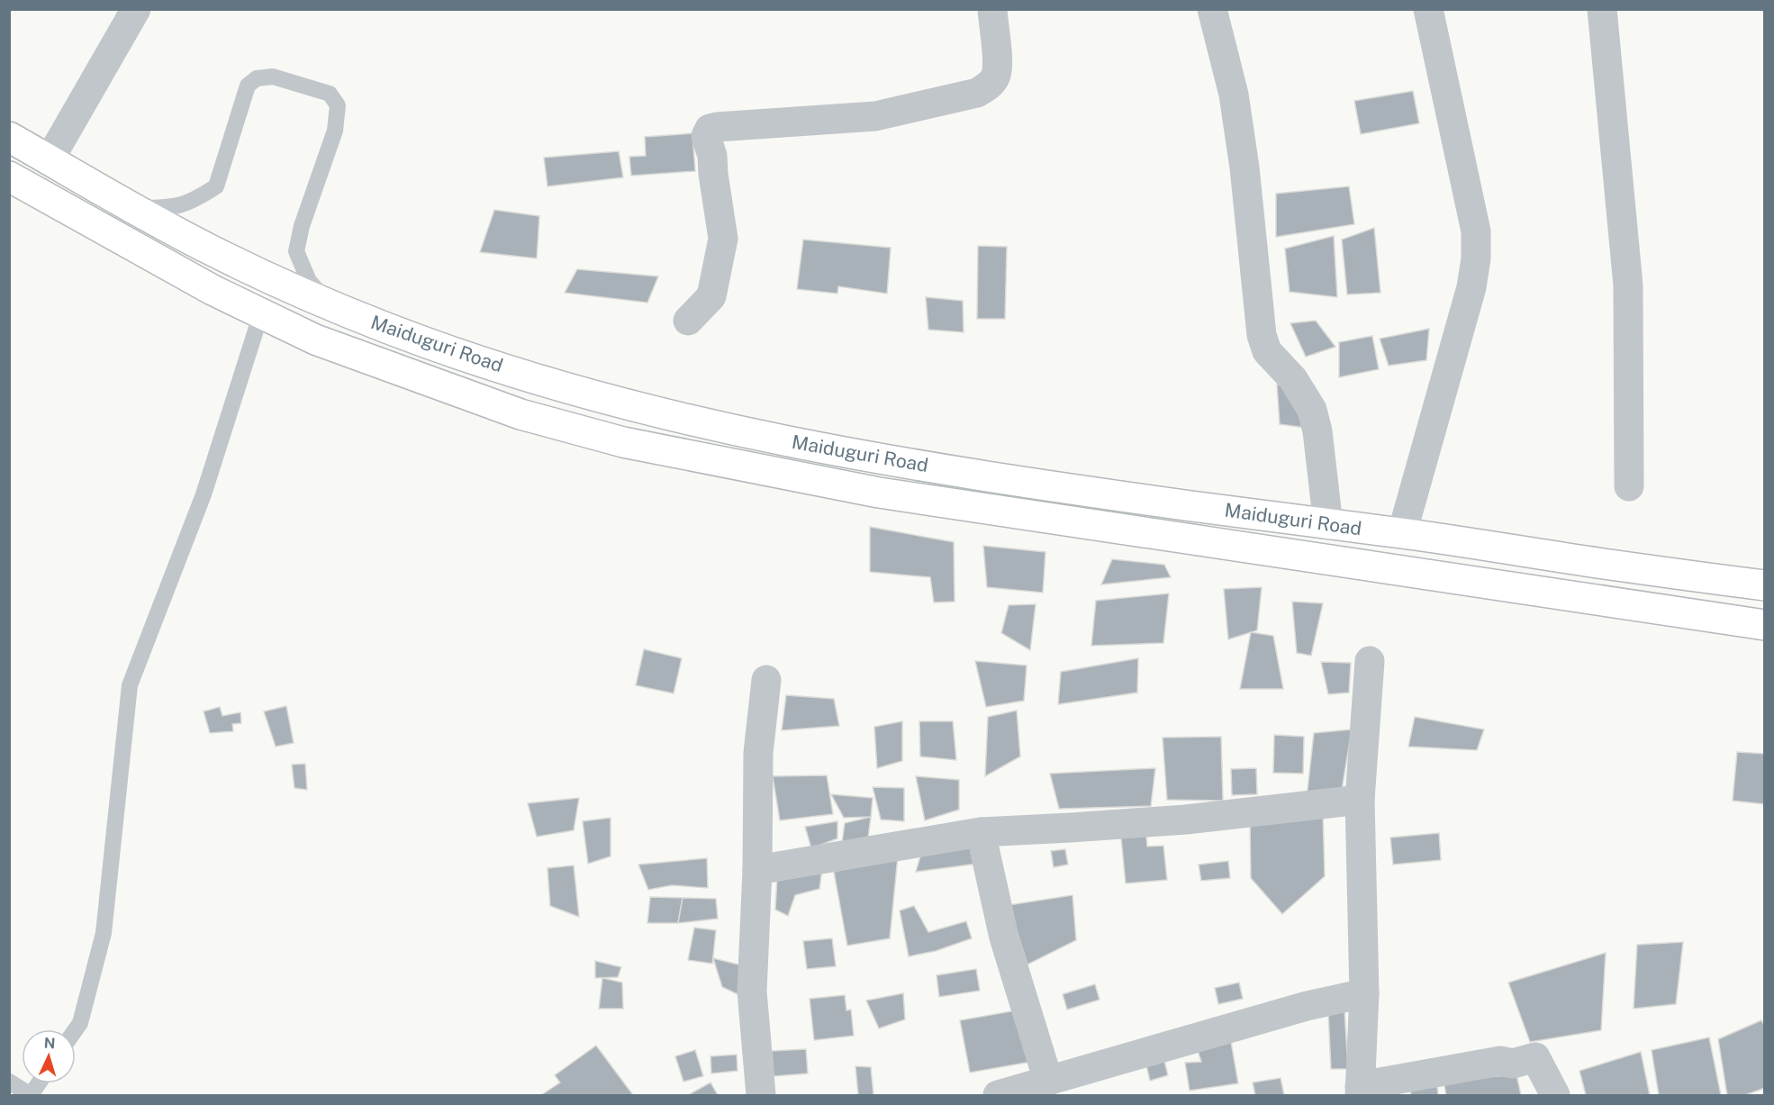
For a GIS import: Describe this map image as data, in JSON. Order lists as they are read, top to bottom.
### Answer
{
  "streets": {
    "highway": ["Maiduguri Road"]
  },
  "north": "top"
}
